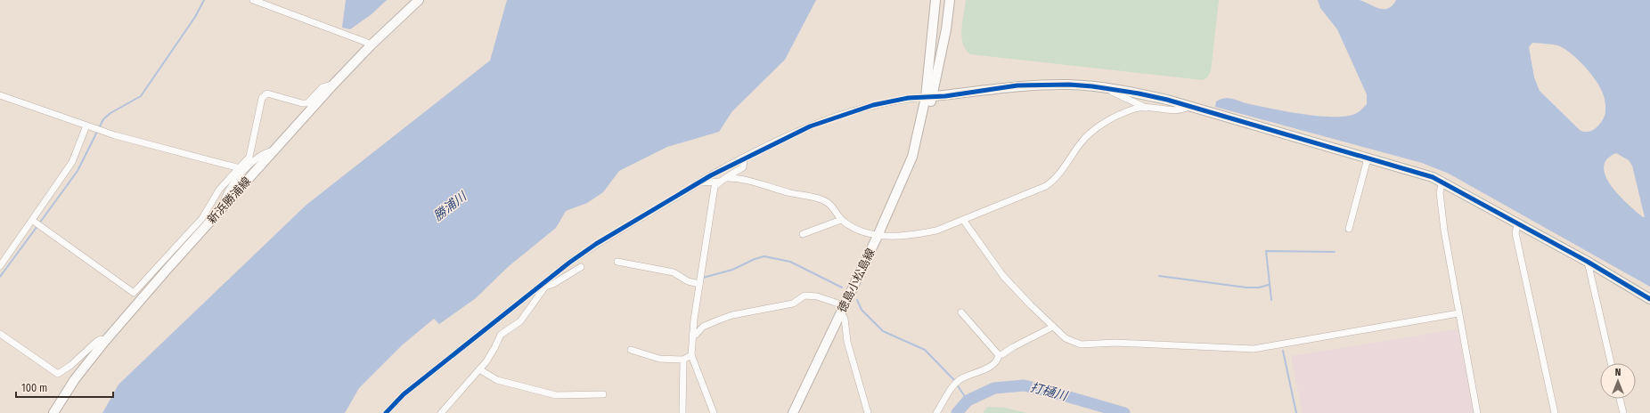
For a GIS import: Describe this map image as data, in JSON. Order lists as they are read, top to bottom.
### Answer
{
  "streets": {
    "main road": ["新浜勝浦線", "徳島小松島線"]
  },
  "water": ["勝浦川", "打樋川"],
  "scale_bar": "100 m",
  "north": "top"
}
